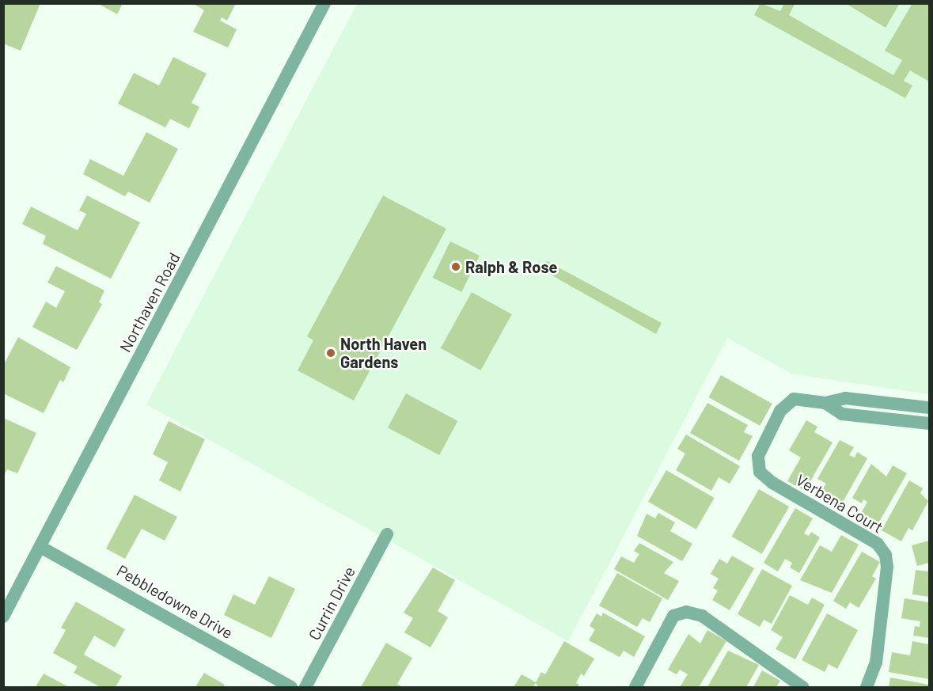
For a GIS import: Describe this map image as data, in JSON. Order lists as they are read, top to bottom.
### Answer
{
  "streets": {
    "street": [
      "Northaven Road",
      "Verbena Court",
      "Pebbledowne Drive",
      "Currin Drive"
    ]
  },
  "crossings": [
    ["Northaven Road", "Pebbledowne Drive"]
  ],
  "places": ["Ralph & Rose", "North Haven Gardens"]
}
